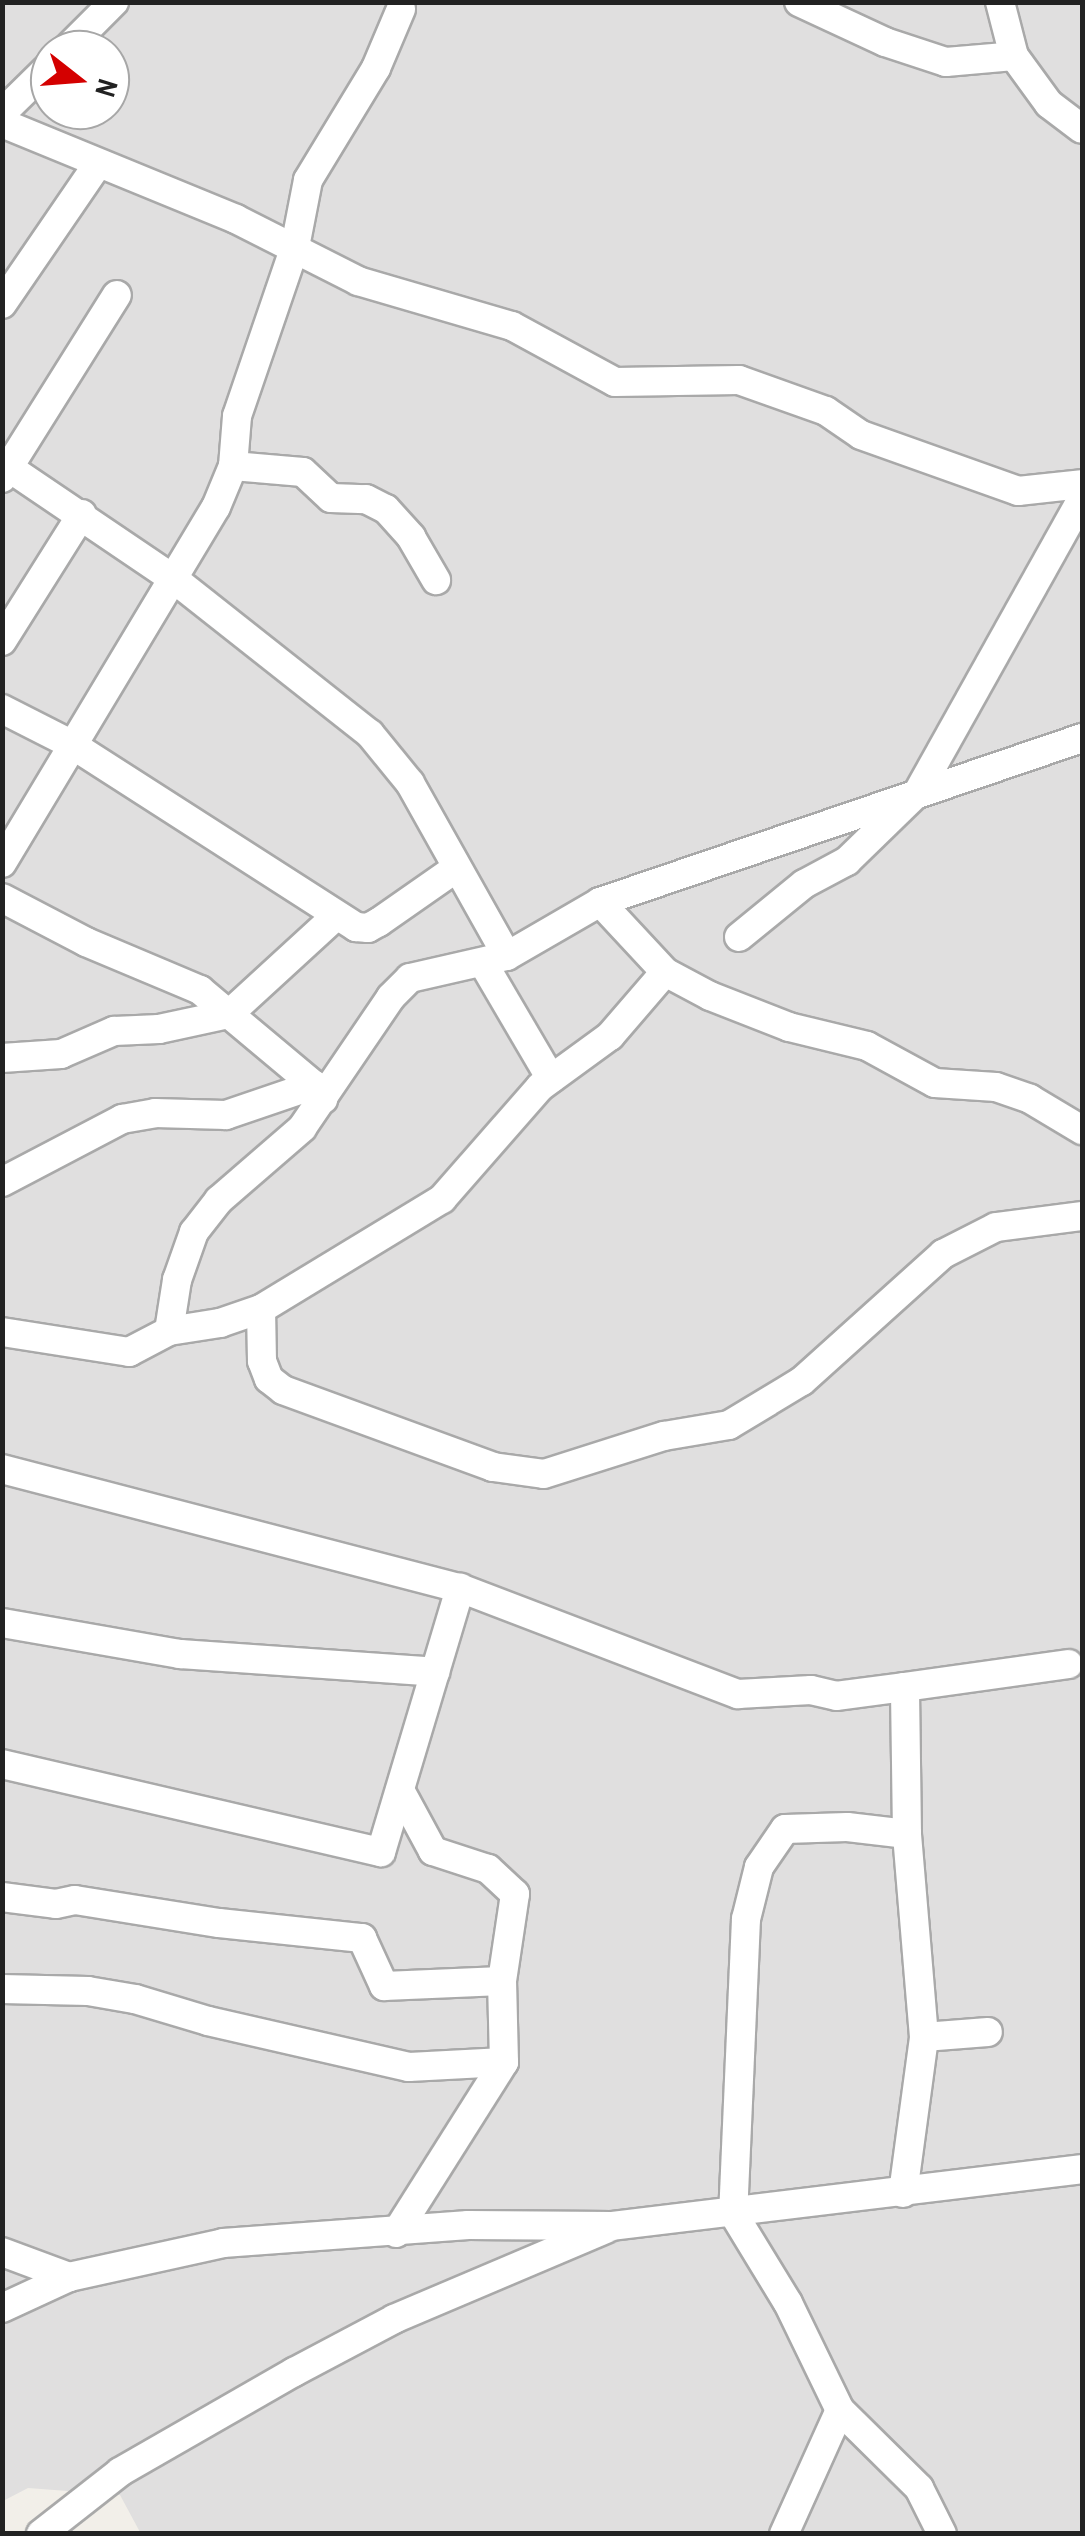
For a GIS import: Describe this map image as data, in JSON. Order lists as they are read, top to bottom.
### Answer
{
  "north": "right"
}
